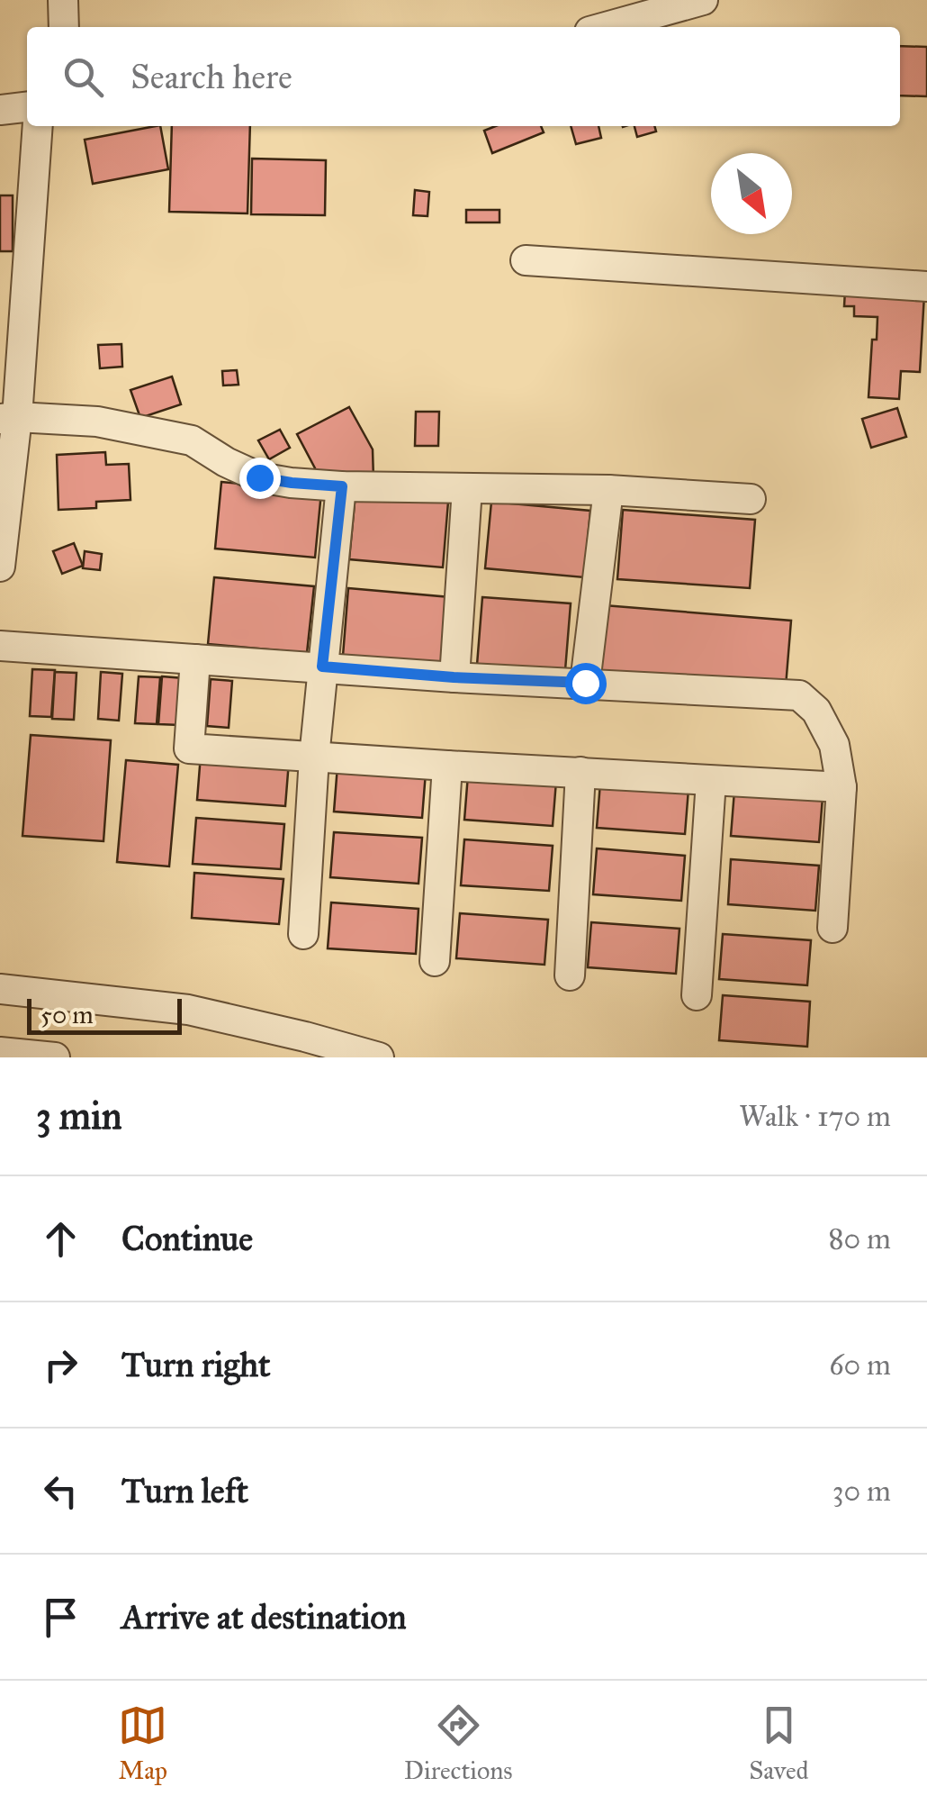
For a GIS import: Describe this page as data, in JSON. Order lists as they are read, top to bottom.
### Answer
{
  "scale_bar": "50 m",
  "north": "bottom right",
  "page": {
    "search": "Search here",
    "scale": "50 m",
    "heading": ["3 min", "Walk · 170 m"],
    "list": [
      ["Continue", "80 m"],
      ["Turn right", "60 m"],
      ["Turn left", "30 m"],
      "Arrive at destination"
    ],
    "nav": ["Map", "Directions", "Saved"]
  }
}
